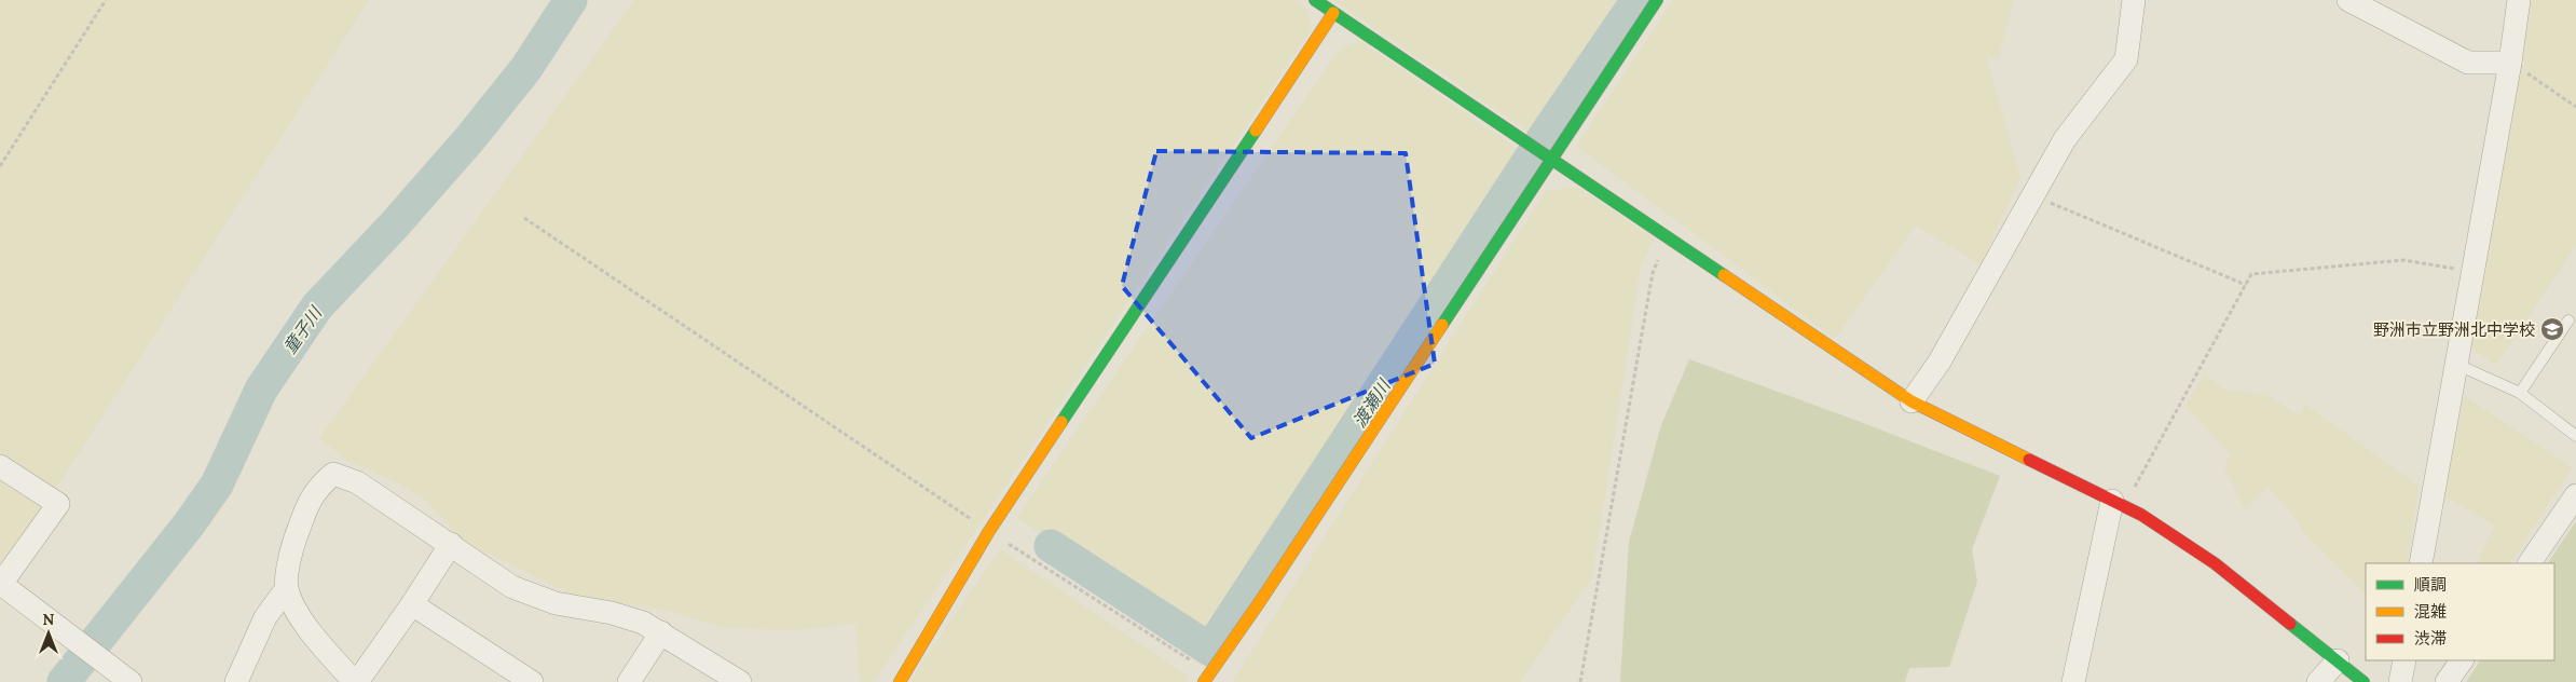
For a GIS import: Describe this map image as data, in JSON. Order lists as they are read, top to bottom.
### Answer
{
  "water": ["童子川", "渡瀬川"],
  "places": {
    "school or university": ["野洲市立野洲北中学校"]
  },
  "legend": ["順調", "混雑", "渋滞"],
  "north": "top"
}
